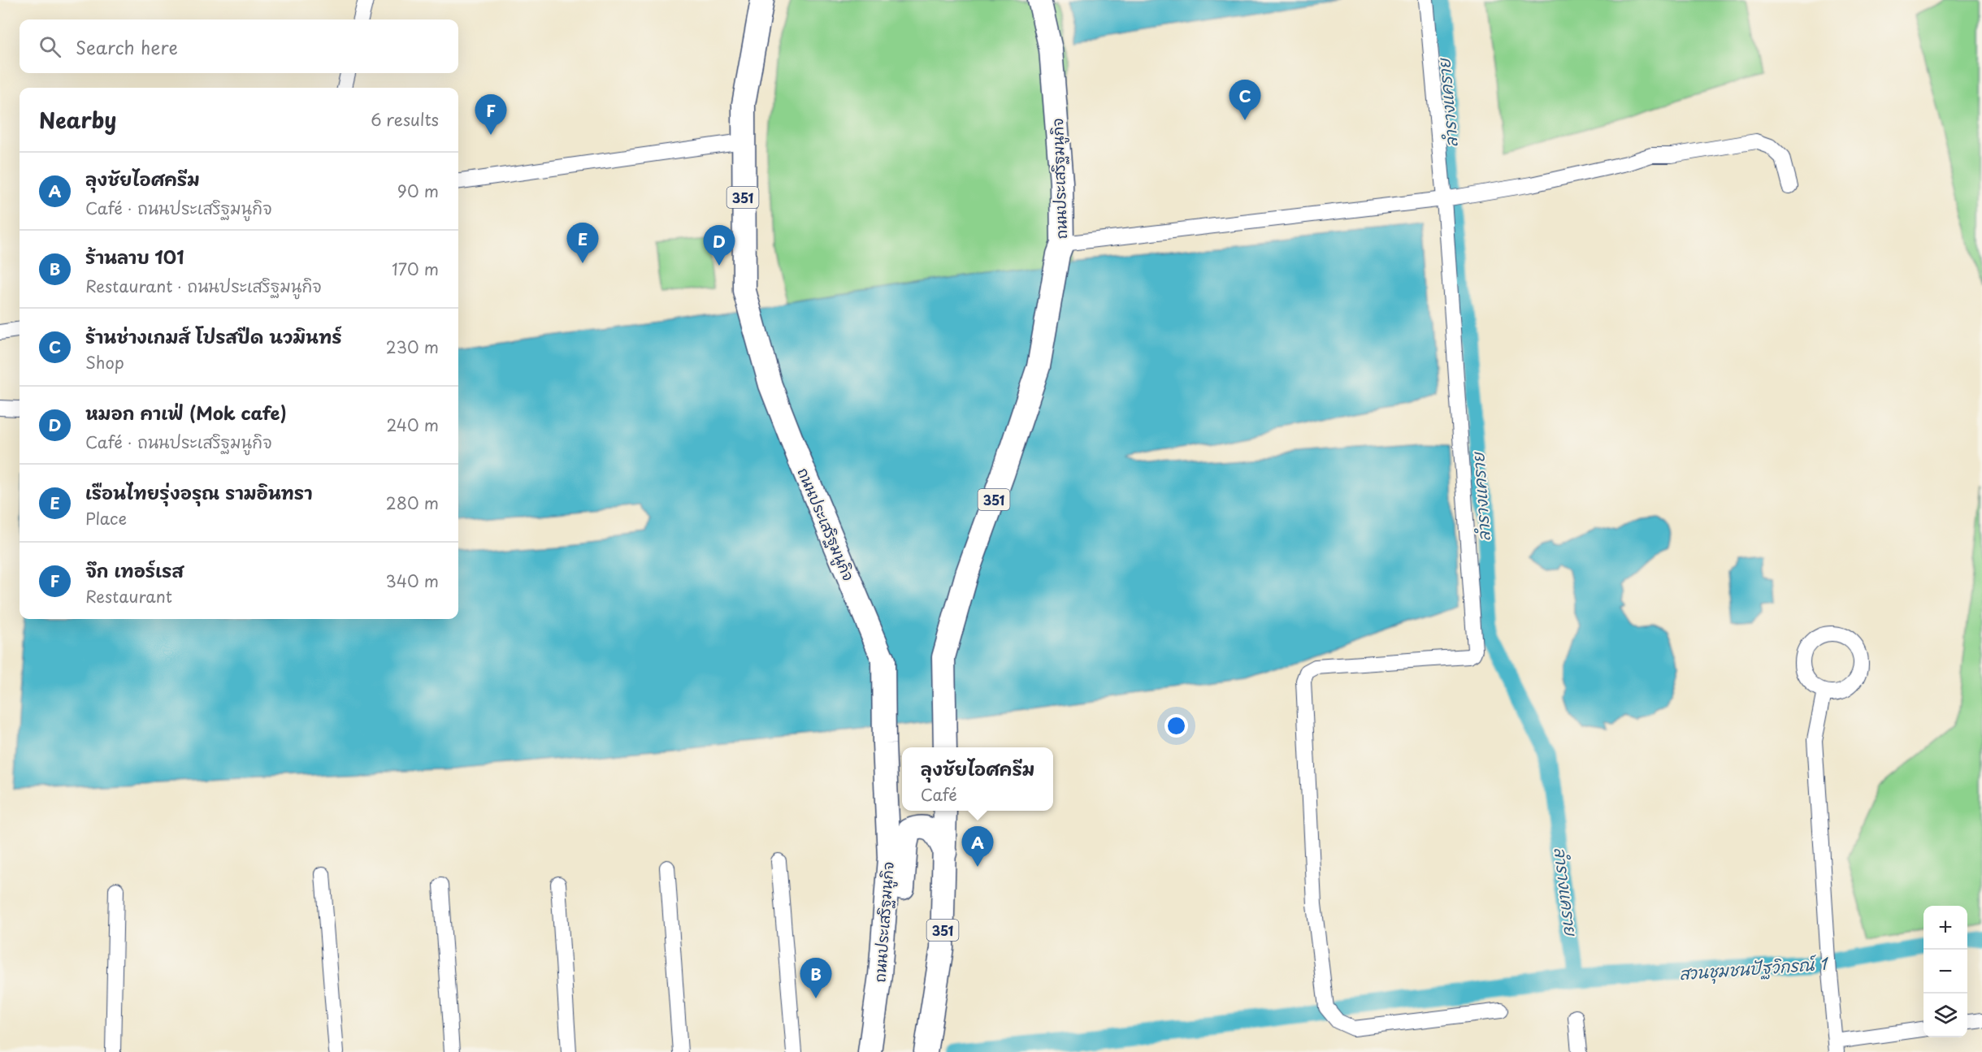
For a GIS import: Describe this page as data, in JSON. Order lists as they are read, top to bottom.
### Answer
{
  "streets": {
    "main road": ["ถนนประเสริฐมนูกิจ", "351"]
  },
  "water": ["ลำรางแคราย", "สวนชุมชนปัฐวิกรณ์ 1"],
  "page": {
    "search": "Search here",
    "pins": [
      "C",
      "F",
      "E",
      "D",
      "A",
      "B"
    ],
    "heading": ["Nearby", "6 results"],
    "list": [
      {
        "mark": "A",
        "name": "ลุงชัยไอศครีม",
        "note": "Café · ถนนประเสริฐมนูกิจ",
        "value": "90 m"
      },
      {
        "mark": "B",
        "name": "ร้านลาบ 101",
        "note": "Restaurant · ถนนประเสริฐมนูกิจ",
        "value": "170 m"
      },
      {
        "mark": "C",
        "name": "ร้านช่างเกมส์ โปรสปีด นวมินทร์",
        "note": "Shop",
        "value": "230 m"
      },
      {
        "mark": "D",
        "name": "หมอก คาเฟ่ (Mok cafe)",
        "note": "Café · ถนนประเสริฐมนูกิจ",
        "value": "240 m"
      },
      {
        "mark": "E",
        "name": "เรือนไทยรุ่งอรุณ รามอินทรา",
        "note": "Place",
        "value": "280 m"
      },
      {
        "mark": "F",
        "name": "จึก เทอร์เรส",
        "note": "Restaurant",
        "value": "340 m"
      }
    ],
    "popup": ["ลุงชัยไอศครีม", "Café"],
    "map_buttons": ["+", "−"]
  }
}
